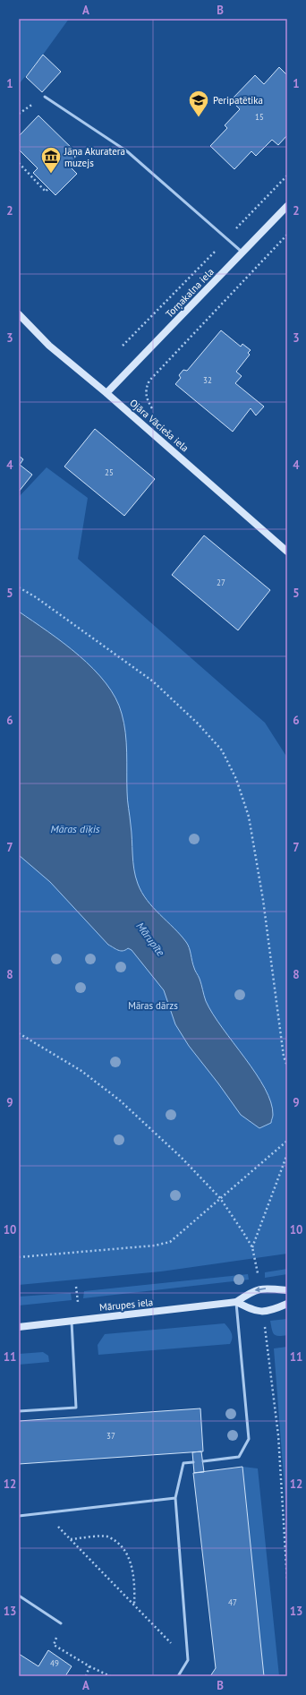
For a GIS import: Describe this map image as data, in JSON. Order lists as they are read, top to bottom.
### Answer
{
  "streets": {
    "street": ["Torņakalna iela", "Ojāra Vācieša iela", "Mārupes iela"]
  },
  "crossings": [
    ["Torņakalna iela", "Ojāra Vācieša iela"]
  ],
  "water": ["Māras dīķis", "Mārupīte"],
  "parks": ["Māras dārzs"],
  "places": {
    "school or university": ["Peripatētika"],
    "museum": ["Jāņa Akuratera muzejs"]
  },
  "house_numbers": [
    "15",
    "32",
    "25",
    "27",
    "37",
    "47",
    "49"
  ],
  "grid": {
    "columns": ["A", "B"],
    "rows": [
      "1",
      "2",
      "3",
      "4",
      "5",
      "6",
      "7",
      "8",
      "9",
      "10",
      "11",
      "12",
      "13"
    ]
  }
}
